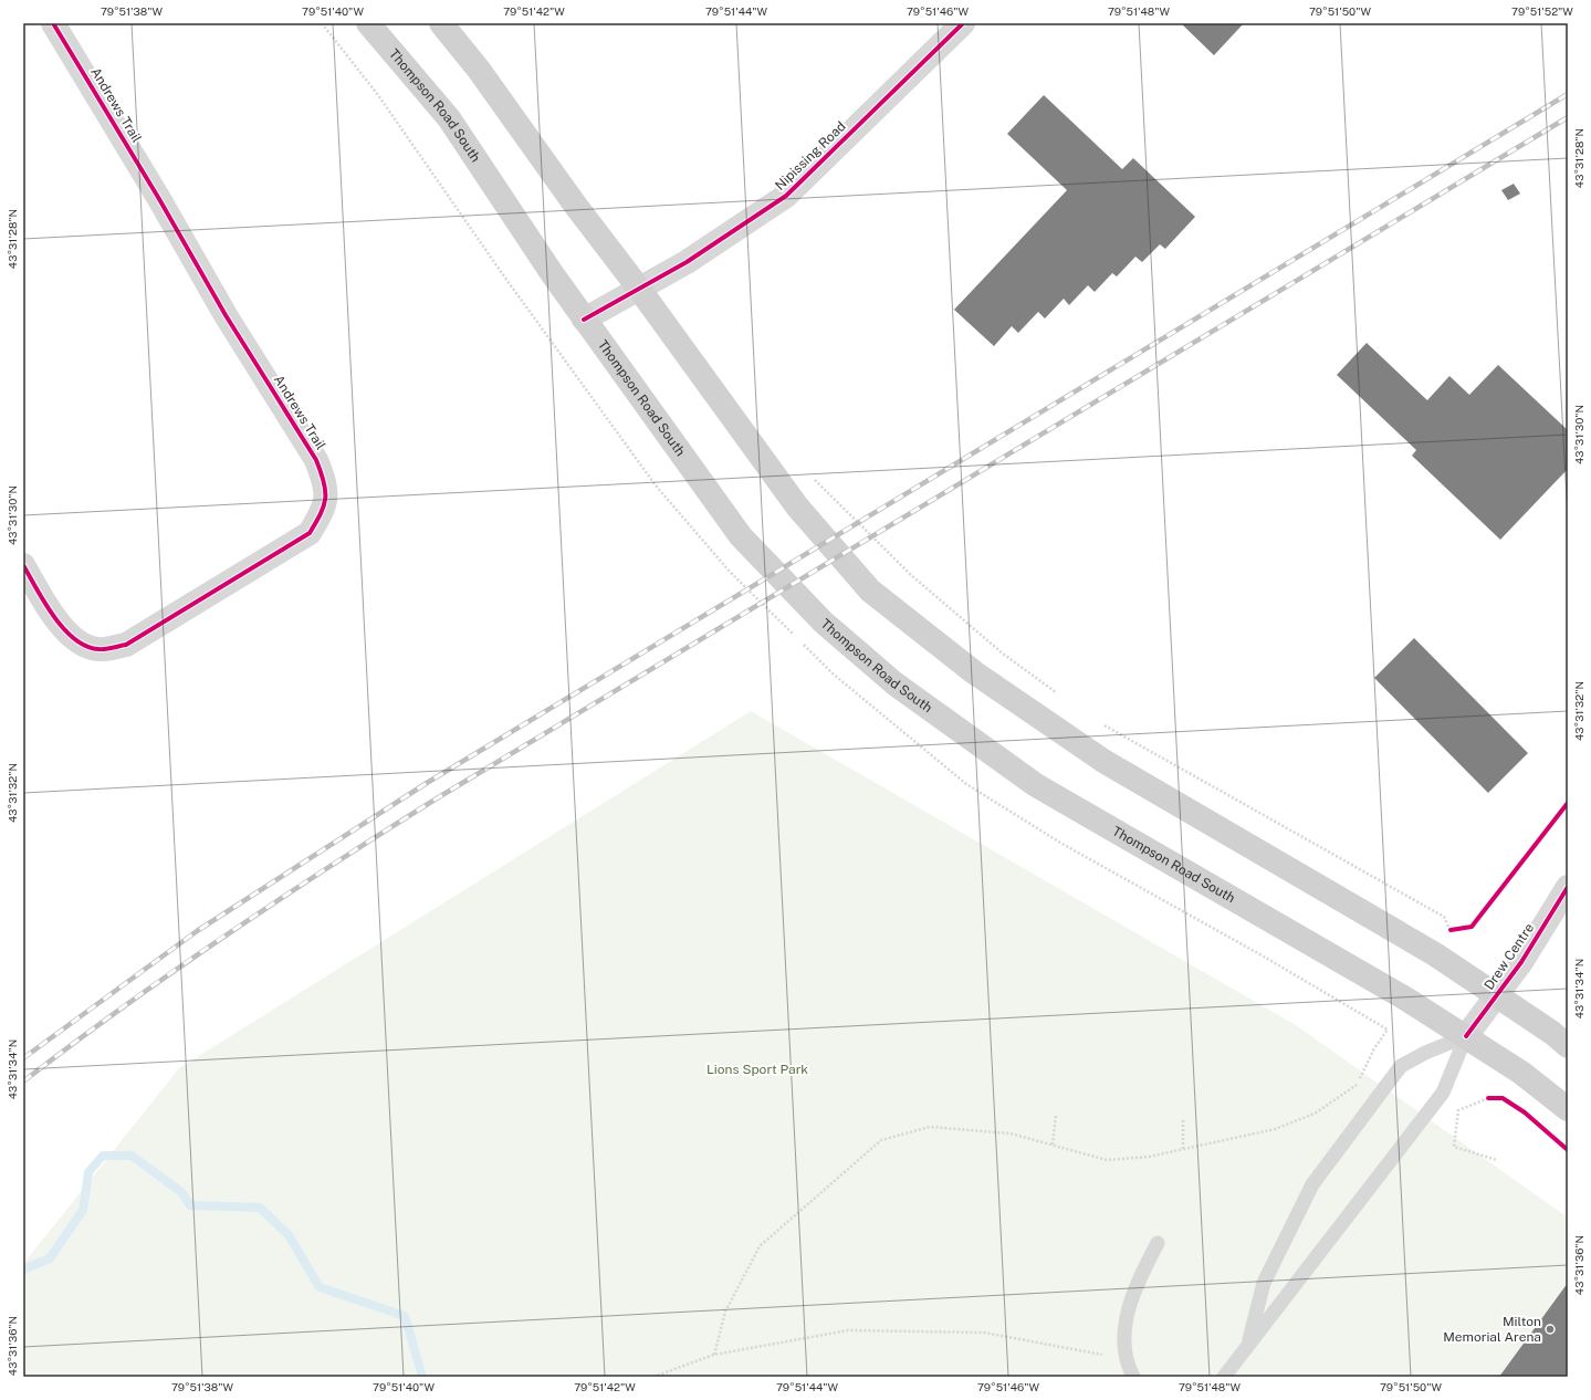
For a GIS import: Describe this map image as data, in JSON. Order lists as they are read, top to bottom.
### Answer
{
  "streets": {
    "main road": ["Thompson Road South"],
    "street": ["Andrews Trail", "Nipissing Road", "Drew Centre"]
  },
  "crossings": [
    ["Thompson Road South", "Nipissing Road"],
    ["Thompson Road South", "Drew Centre"]
  ],
  "parks": ["Lions Sport Park"],
  "places": ["Milton Memorial Arena"],
  "coordinates": [
    "79°51'38\"W",
    "79°51'40\"W",
    "79°51'42\"W",
    "79°51'44\"W",
    "79°51'46\"W",
    "79°51'48\"W",
    "79°51'50\"W",
    "79°51'52\"W",
    "43°31'28\"N",
    "43°31'30\"N",
    "43°31'32\"N",
    "43°31'34\"N",
    "43°31'36\"N"
  ]
}
